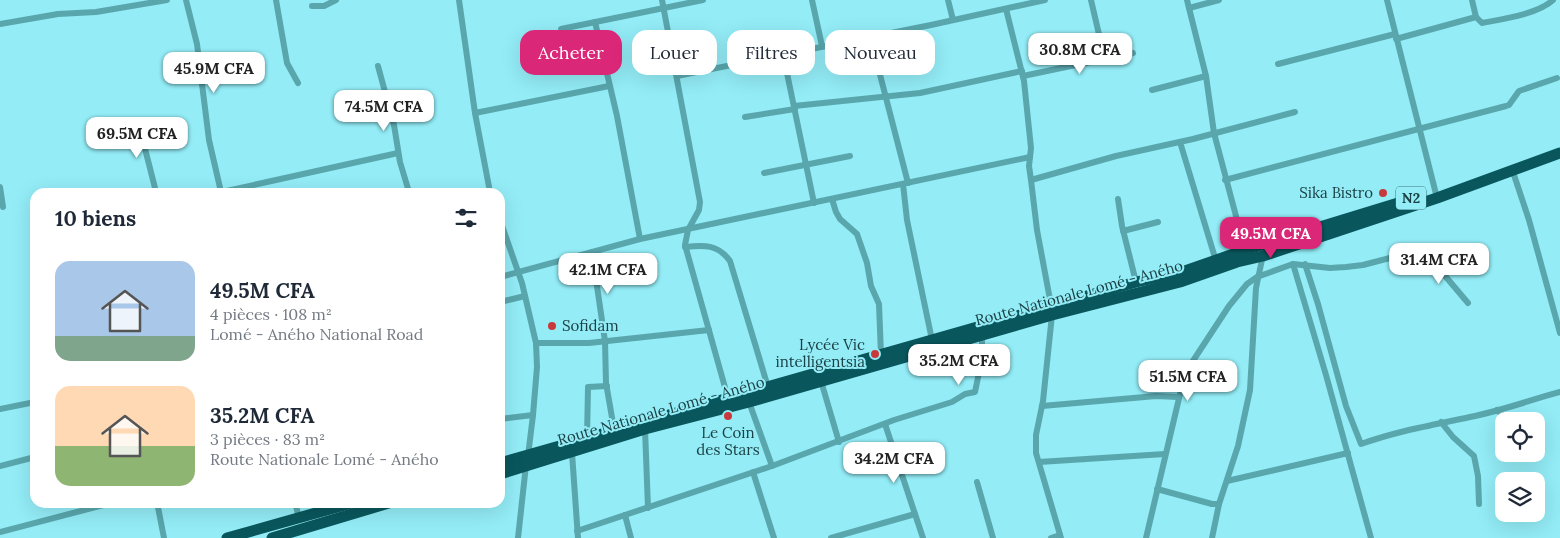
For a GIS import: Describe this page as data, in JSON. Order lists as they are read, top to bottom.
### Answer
{
  "streets": {
    "highway": ["N2", "Route Nationale Lomé - Aného"]
  },
  "crossings": [
    ["N2", "Route Nationale Lomé - Aného"]
  ],
  "places": [
    "Sika Bistro",
    "Sofidam",
    "Lycée Vic intelligentsia",
    "Le Coin des Stars"
  ],
  "page": {
    "chip": [
      "Acheter",
      "Louer",
      "Filtres",
      "Nouveau"
    ],
    "price": [
      "30.8M CFA",
      "45.9M CFA",
      "74.5M CFA",
      "69.5M CFA",
      "49.5M CFA",
      "31.4M CFA",
      "42.1M CFA",
      "35.2M CFA",
      "51.5M CFA",
      "34.2M CFA"
    ],
    "heading": "10 biens",
    "list": [
      {
        "name": "49.5M CFA",
        "note": "4 pièces · 108 m² · Lomé - Aného National Road"
      },
      {
        "name": "35.2M CFA",
        "note": "3 pièces · 83 m² · Route Nationale Lomé - Aného"
      }
    ]
  }
}
